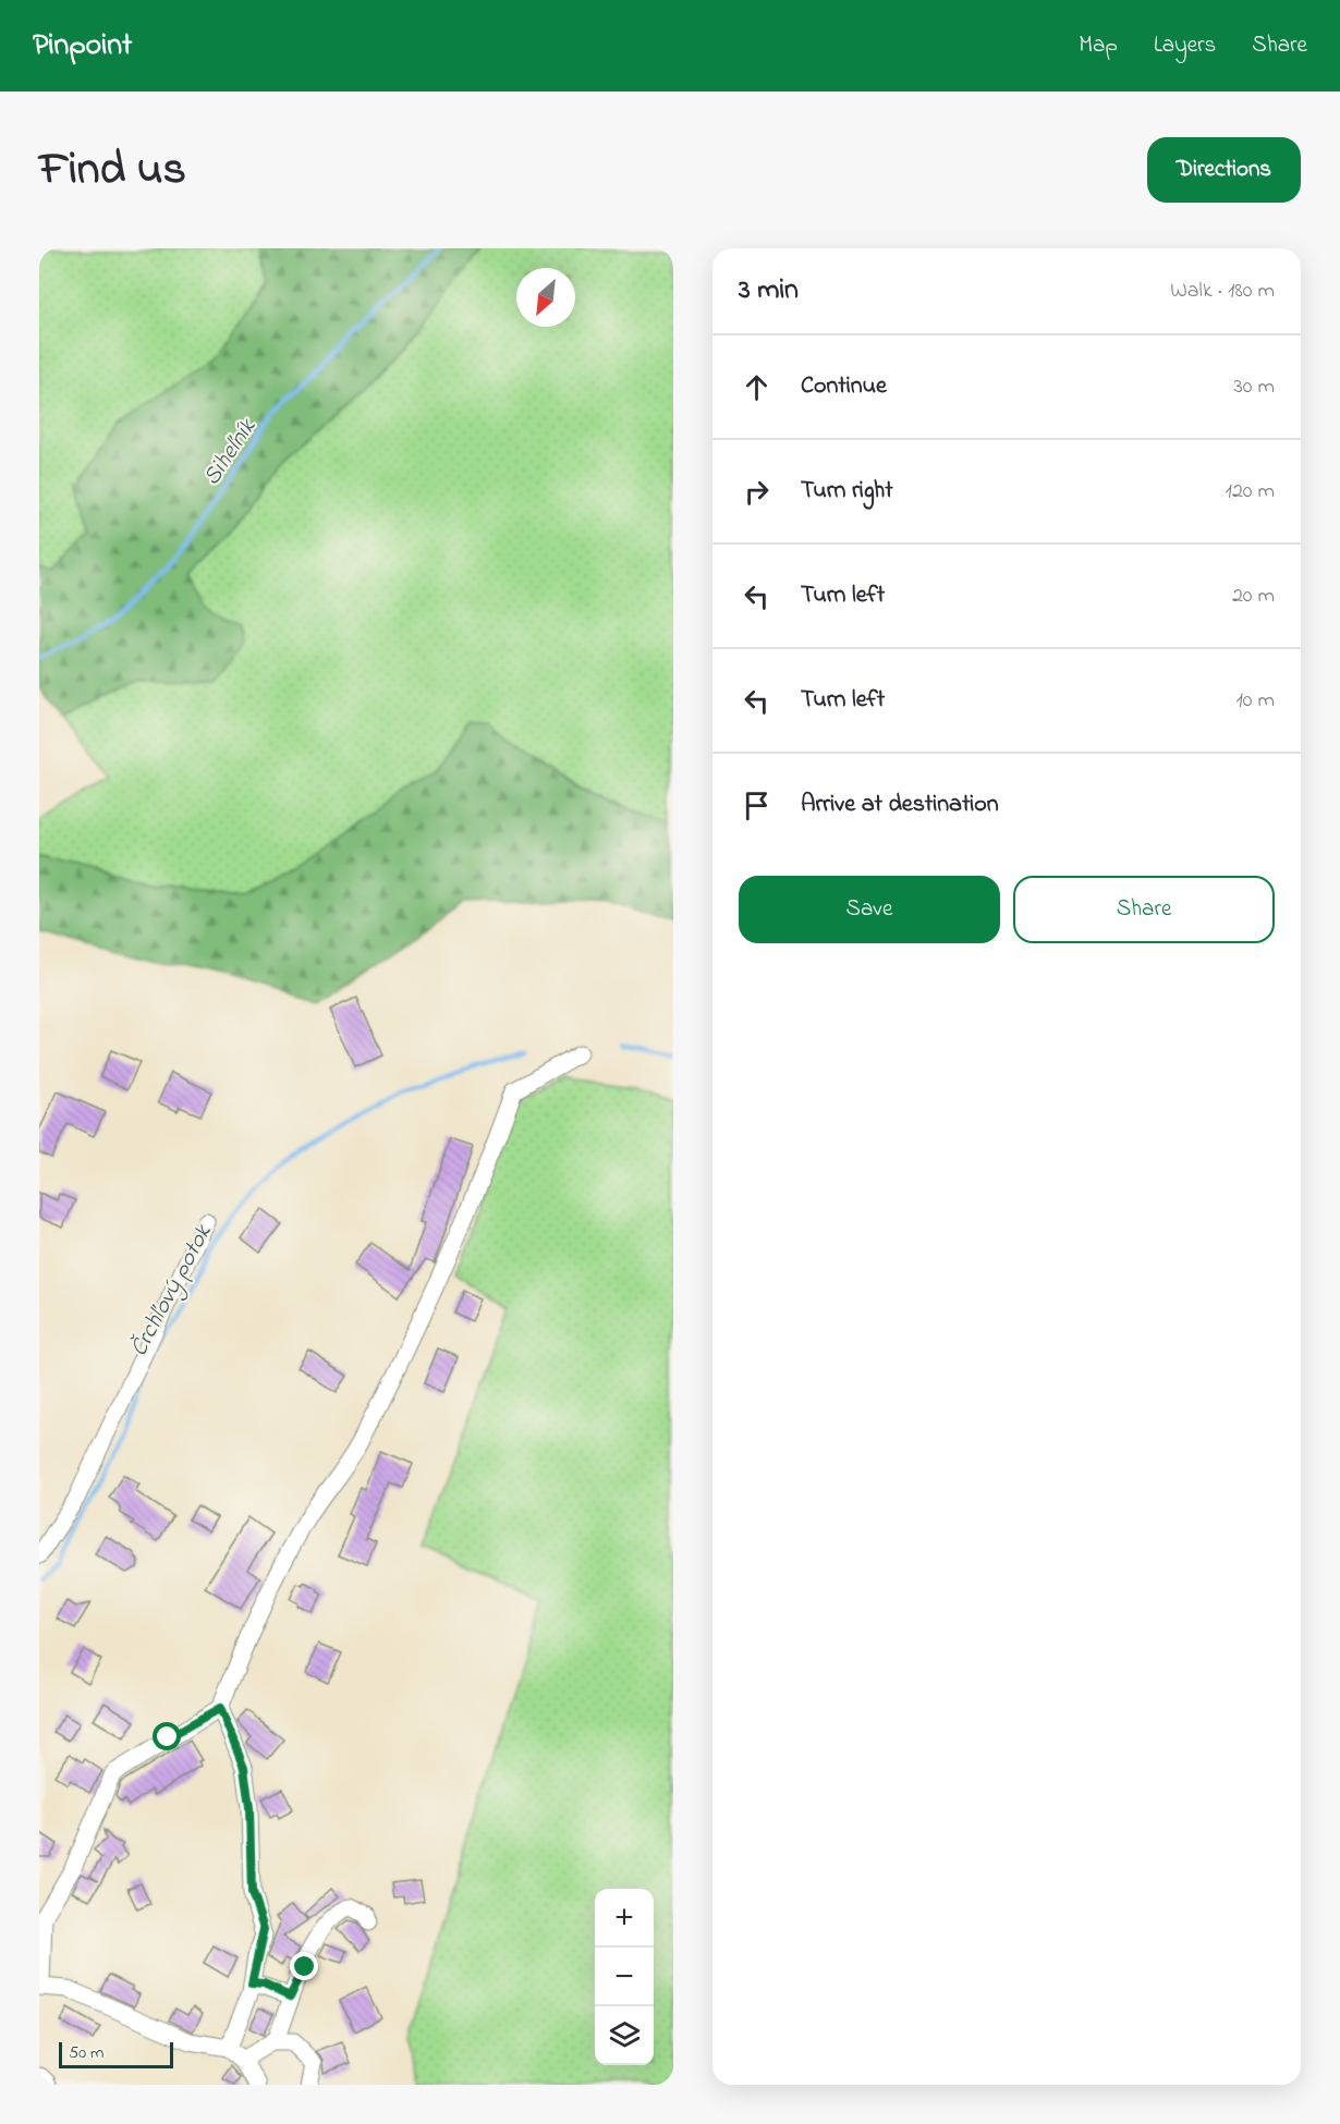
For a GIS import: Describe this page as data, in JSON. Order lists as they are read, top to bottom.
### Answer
{
  "water": ["Siheľník", "Črchľový potok"],
  "scale_bar": "50 m",
  "north": "bottom left",
  "page": {
    "header": "Pinpoint",
    "nav": ["Map", "Layers", "Share"],
    "title": "Find us",
    "buttons": [
      "Directions",
      ["Save", "Share"]
    ],
    "heading": ["3 min", "Walk · 180 m"],
    "list": [
      ["Continue", "30 m"],
      ["Turn right", "120 m"],
      ["Turn left", "20 m"],
      ["Turn left", "10 m"],
      "Arrive at destination"
    ],
    "map_buttons": ["+", "−"],
    "scale": "50 m"
  }
}
